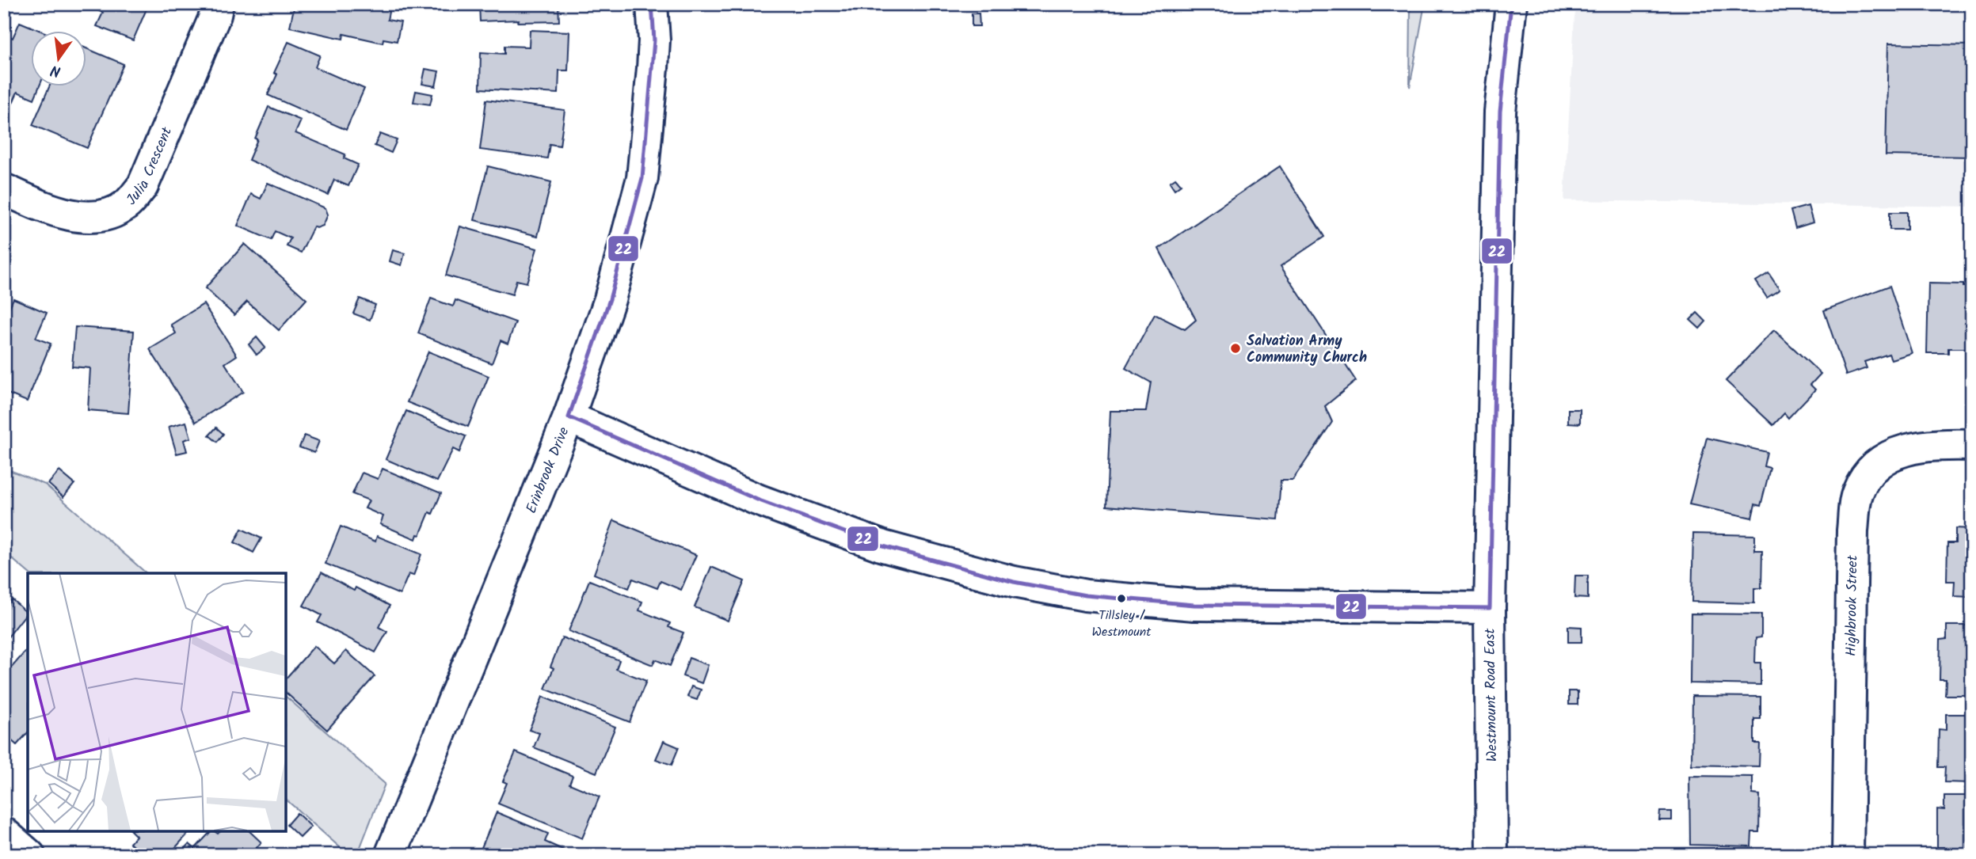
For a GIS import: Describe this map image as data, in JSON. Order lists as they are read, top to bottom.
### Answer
{
  "streets": {
    "street": [
      "Julia Crescent",
      "Erinbrook Drive",
      "Highbrook Street",
      "Westmount Road East"
    ]
  },
  "places": ["Salvation Army Community Church", "Tillsley / Westmount"],
  "lines": ["transit line 22"],
  "north": "bottom"
}
